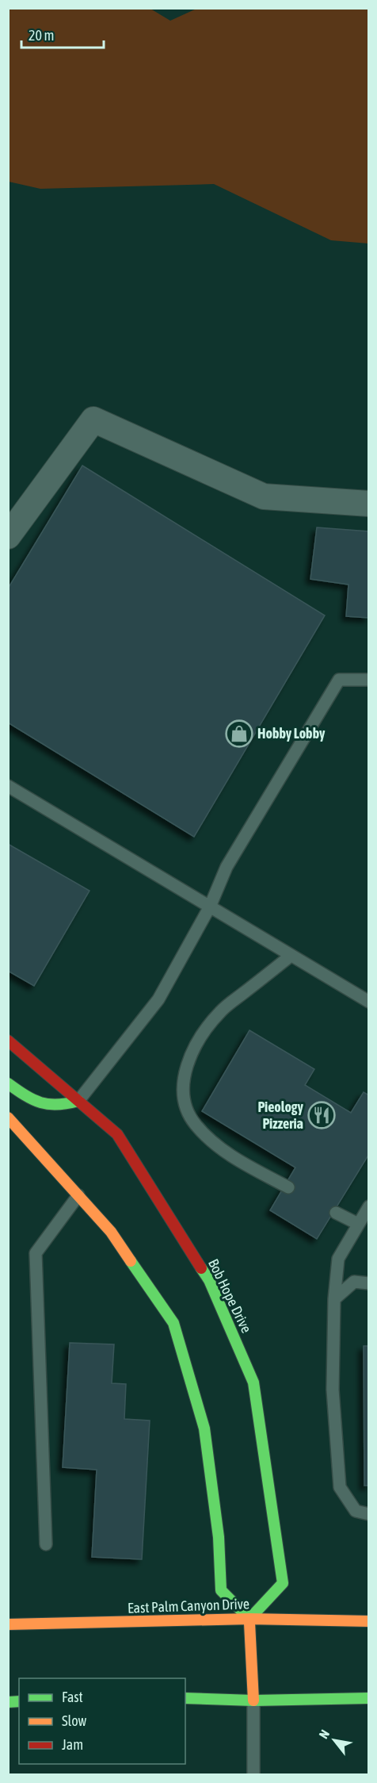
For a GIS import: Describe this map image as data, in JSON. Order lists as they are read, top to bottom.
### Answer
{
  "streets": {
    "main road": ["Bob Hope Drive", "East Palm Canyon Drive"]
  },
  "crossings": [
    ["Bob Hope Drive", "East Palm Canyon Drive"]
  ],
  "places": {
    "shop": ["Hobby Lobby"],
    "restaurant": ["Pieology Pizzeria"]
  },
  "legend": ["Fast", "Slow", "Jam"],
  "scale_bar": "20 m",
  "north": "top left"
}
